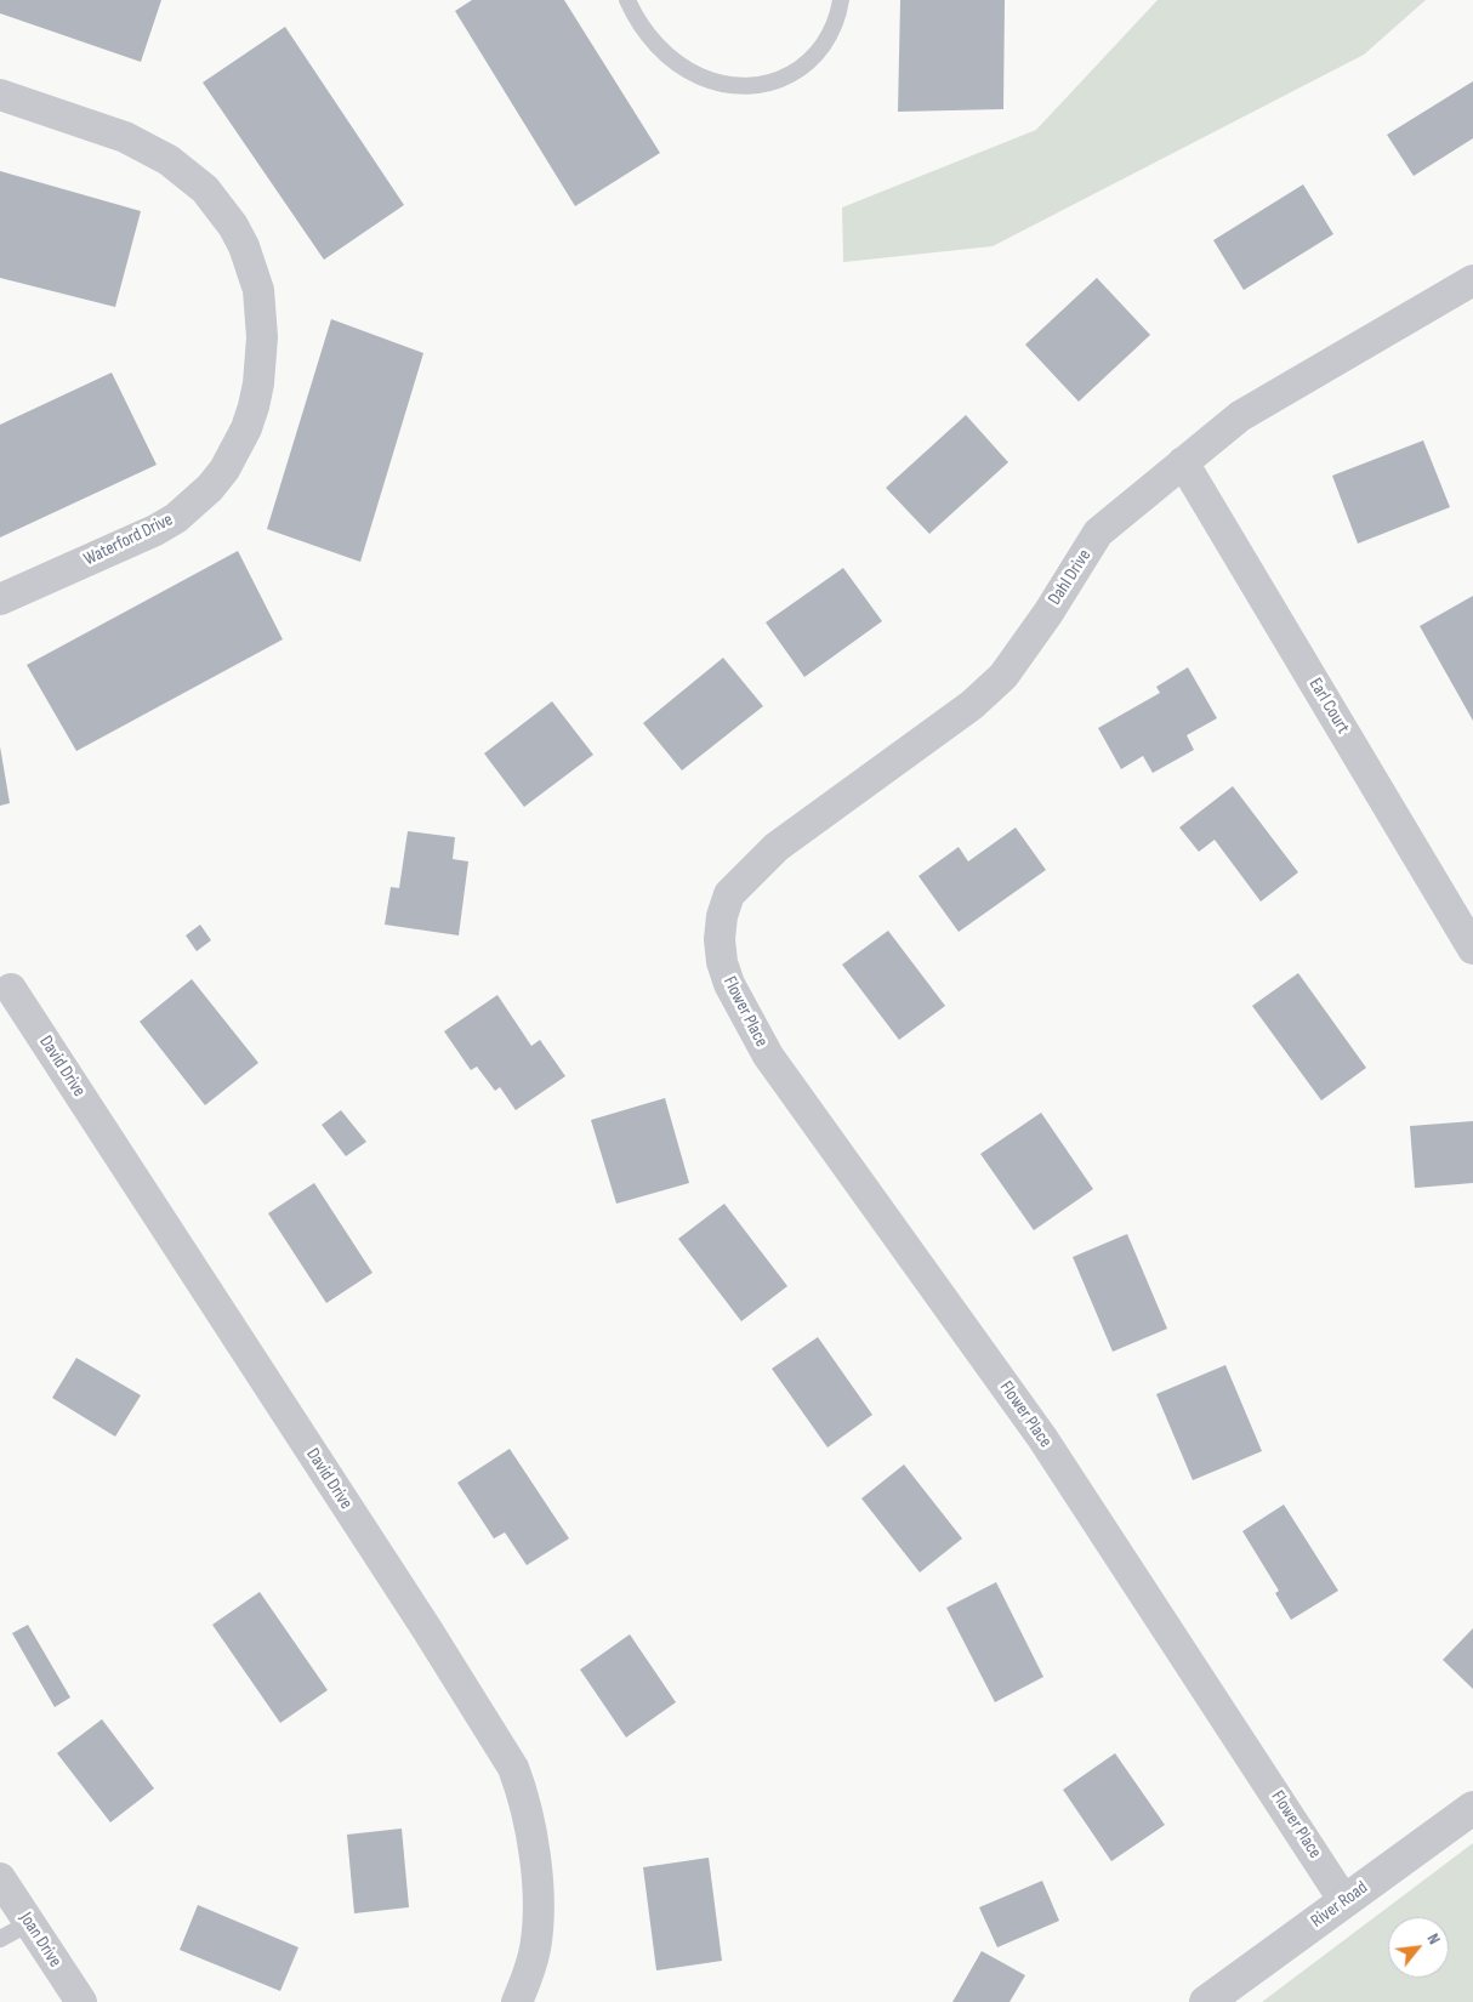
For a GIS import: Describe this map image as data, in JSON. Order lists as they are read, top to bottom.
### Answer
{
  "streets": {
    "street": [
      "Waterford Drive",
      "Dahl Drive",
      "Earl Court",
      "Flower Place",
      "David Drive",
      "River Road",
      "Joan Drive"
    ]
  },
  "crossings": [
    ["Dahl Drive", "Earl Court"],
    ["Dahl Drive", "Flower Place"],
    ["Flower Place", "River Road"]
  ],
  "north": "top right"
}
